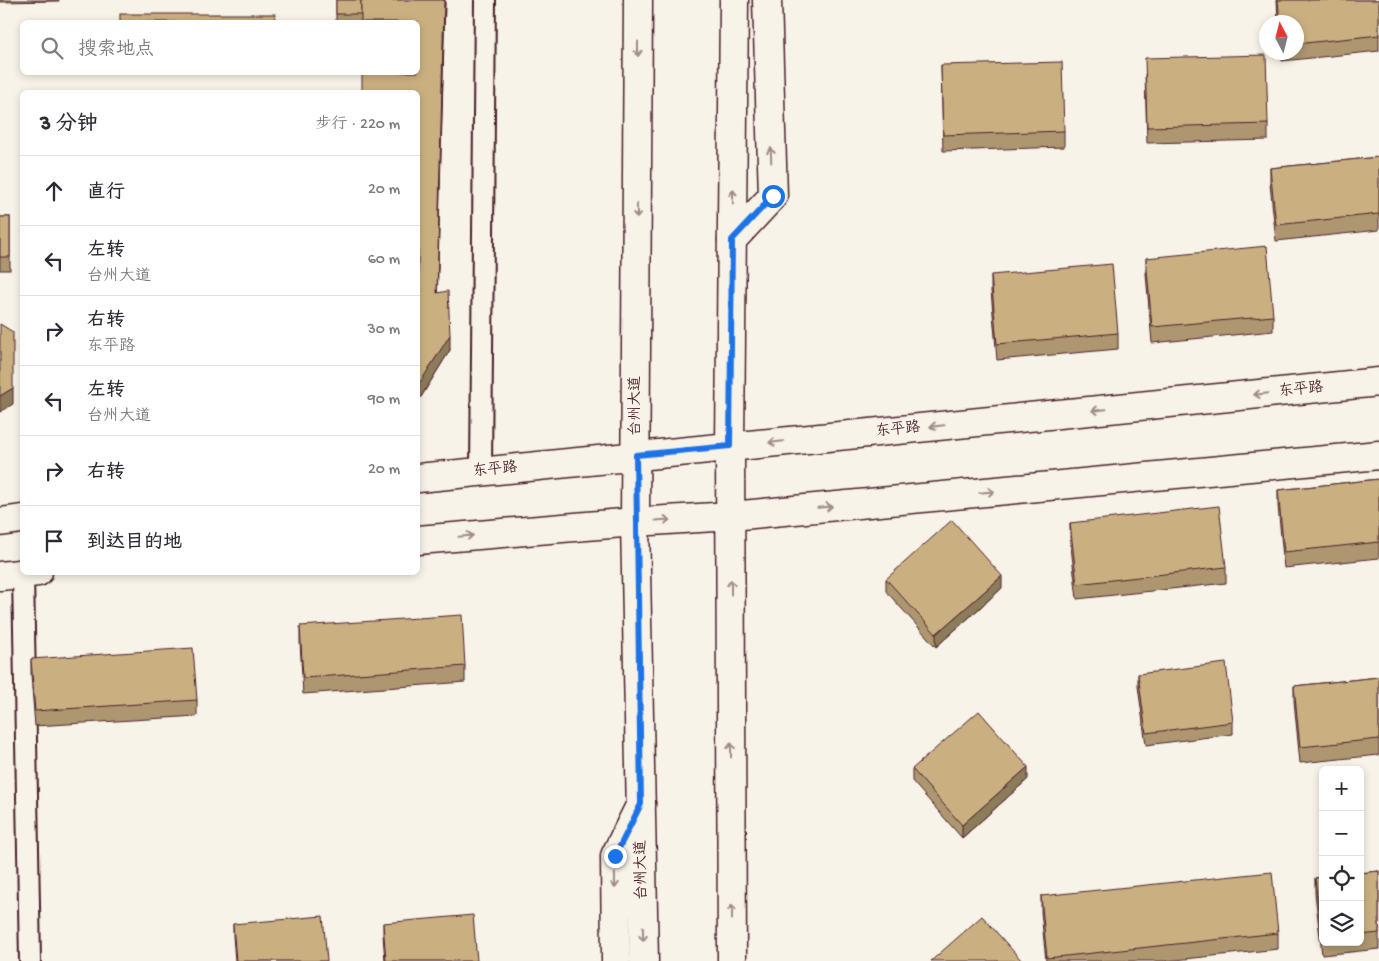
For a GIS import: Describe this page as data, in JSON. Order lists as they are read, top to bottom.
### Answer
{
  "streets": {
    "main road": ["东平路", "台州大道"]
  },
  "crossings": [
    ["东平路", "台州大道"]
  ],
  "north": "top",
  "page": {
    "search": "搜索地点",
    "heading": ["3 分钟", "步行 · 220 m"],
    "list": [
      ["直行", "20 m"],
      ["左转", "台州大道", "60 m"],
      ["右转", "东平路", "30 m"],
      ["左转", "台州大道", "90 m"],
      ["右转", "20 m"],
      "到达目的地"
    ],
    "map_buttons": ["+", "−"]
  }
}
